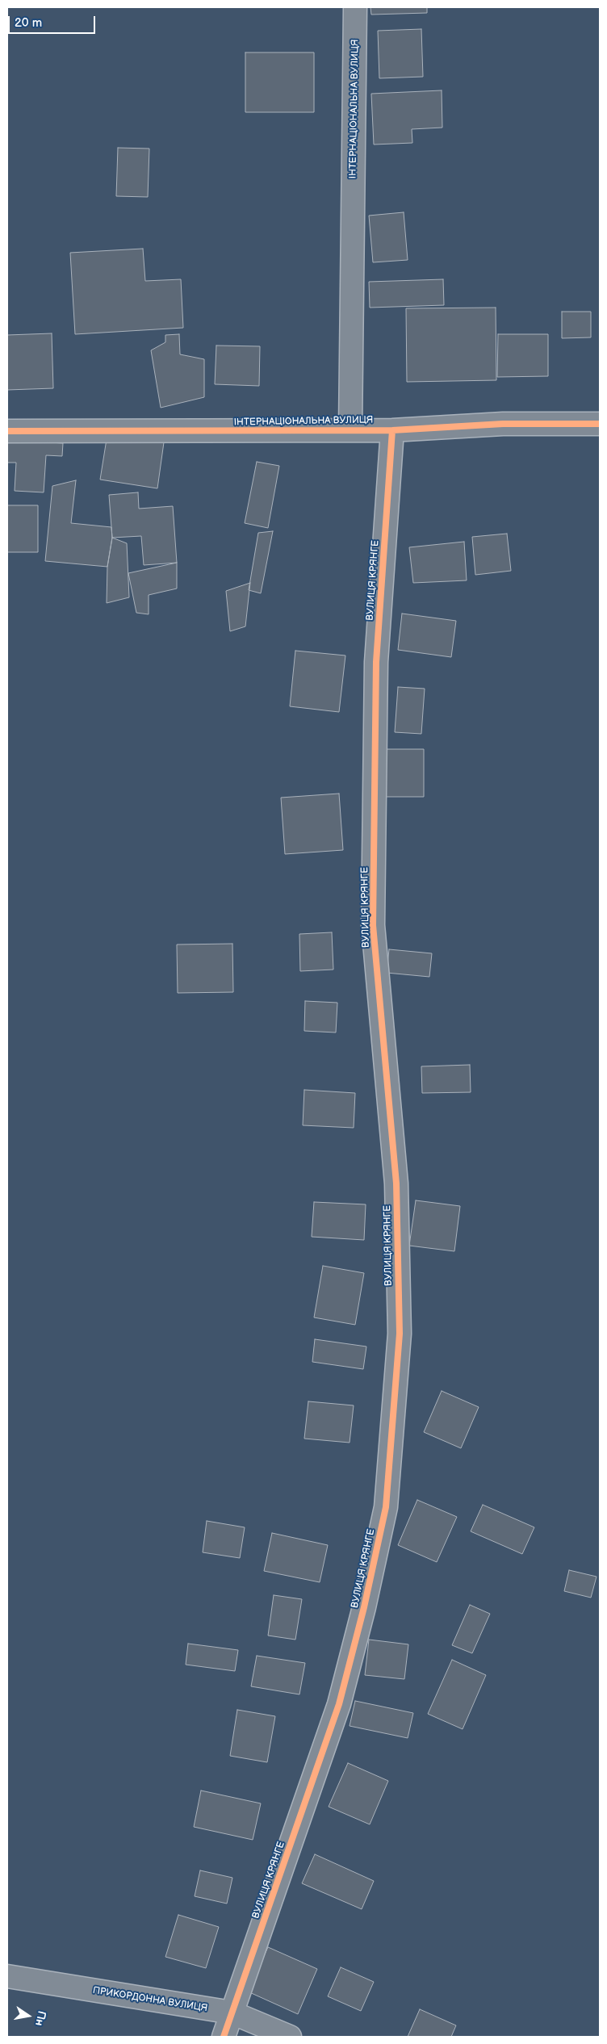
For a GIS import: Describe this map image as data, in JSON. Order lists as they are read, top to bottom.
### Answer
{
  "streets": {
    "street": ["ІНТЕРНАЦІОНАЛЬНА ВУЛИЦЯ", "ВУЛИЦЯ КРЯНГЕ", "ПРИКОРДОННА ВУЛИЦЯ"]
  },
  "crossings": [
    ["ІНТЕРНАЦІОНАЛЬНА ВУЛИЦЯ", "ВУЛИЦЯ КРЯНГЕ"],
    ["ВУЛИЦЯ КРЯНГЕ", "ПРИКОРДОННА ВУЛИЦЯ"]
  ],
  "scale_bar": "20 m",
  "north": "right"
}
